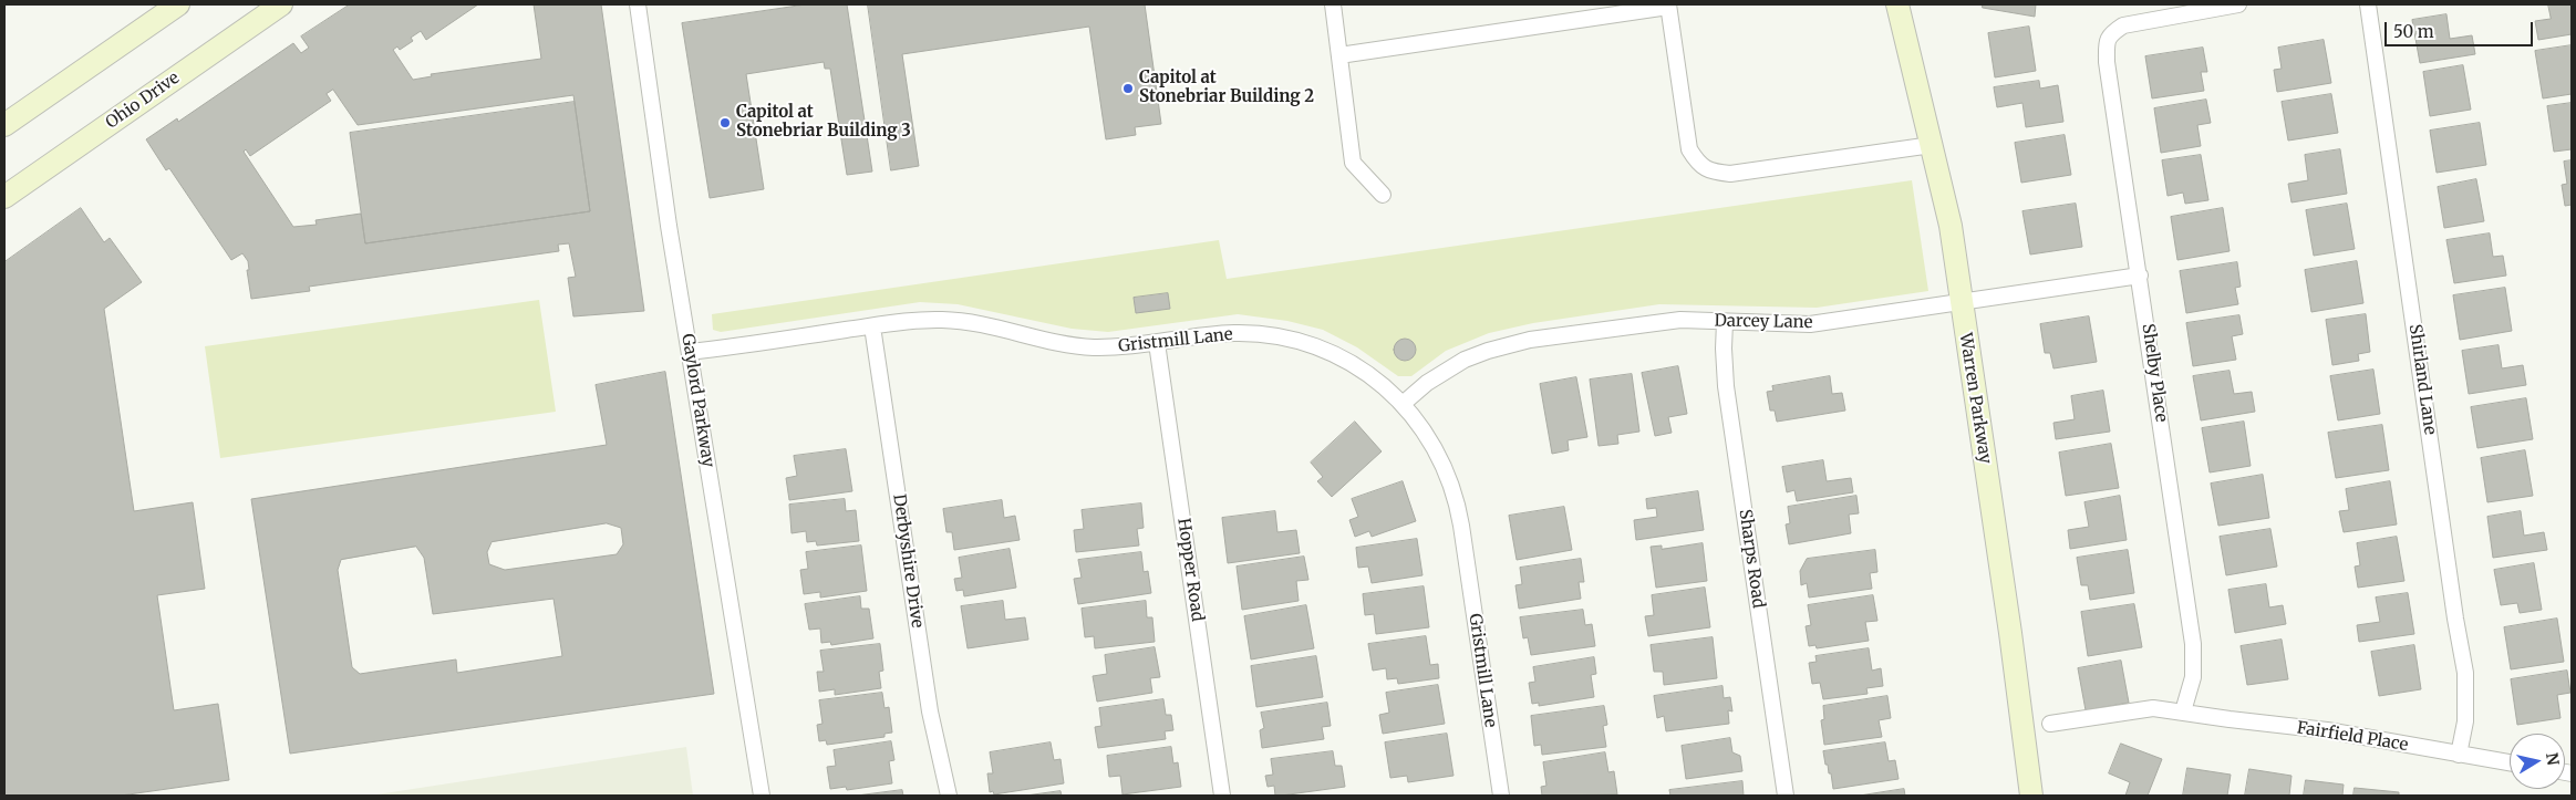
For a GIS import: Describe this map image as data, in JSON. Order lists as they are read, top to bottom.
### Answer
{
  "streets": {
    "main road": ["Ohio Drive", "Warren Parkway"],
    "street": [
      "Darcey Lane",
      "Gristmill Lane",
      "Shelby Place",
      "Shirland Lane",
      "Gaylord Parkway",
      "Sharps Road",
      "Derbyshire Drive",
      "Hopper Road",
      "Fairfield Place"
    ]
  },
  "crossings": [
    ["Darcey Lane", "Gristmill Lane"],
    ["Darcey Lane", "Shelby Place"],
    ["Darcey Lane", "Warren Parkway"],
    ["Darcey Lane", "Sharps Road"],
    ["Gristmill Lane", "Gaylord Parkway"],
    ["Gristmill Lane", "Derbyshire Drive"],
    ["Gristmill Lane", "Hopper Road"],
    ["Shelby Place", "Fairfield Place"],
    ["Shirland Lane", "Fairfield Place"]
  ],
  "places": ["Capitol at Stonebriar Building 2", "Capitol at Stonebriar Building 3"],
  "scale_bar": "50 m",
  "north": "right"
}
